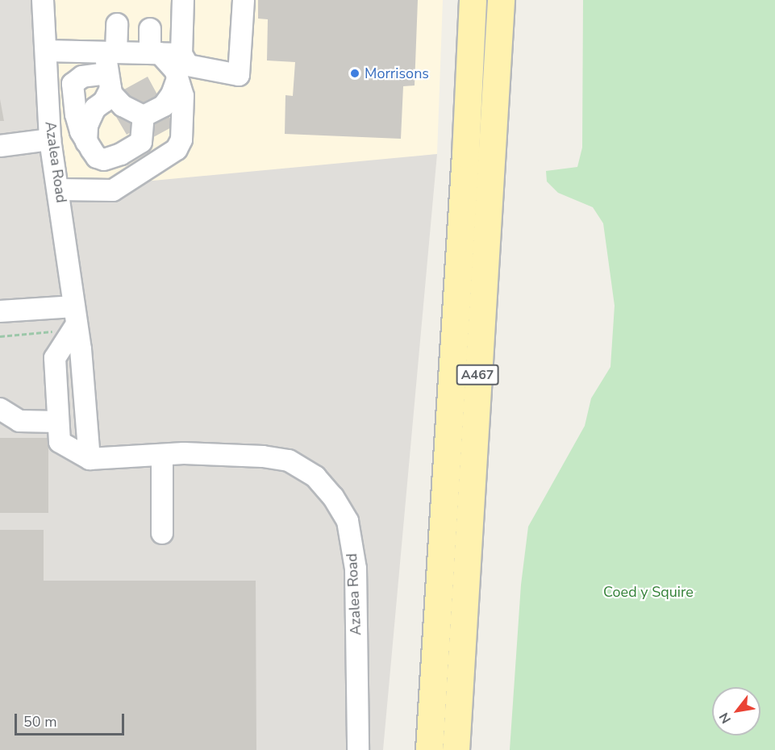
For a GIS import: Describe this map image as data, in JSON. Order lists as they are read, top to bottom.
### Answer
{
  "streets": {
    "main road": ["A467"],
    "street": ["Azalea Road"]
  },
  "parks": ["Coed y Squire"],
  "places": ["Morrisons"],
  "scale_bar": "50 m",
  "north": "bottom left"
}
